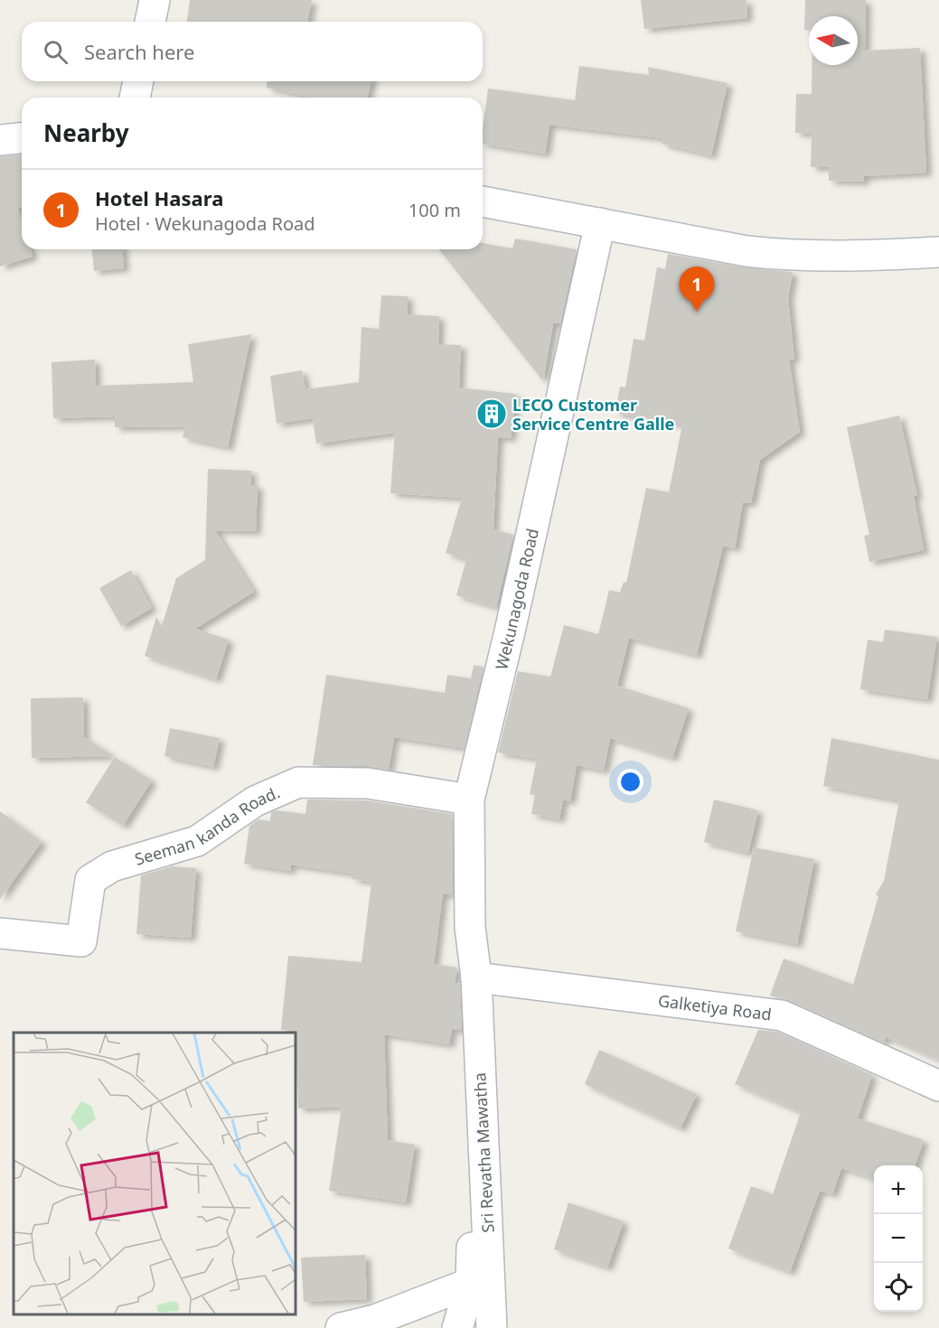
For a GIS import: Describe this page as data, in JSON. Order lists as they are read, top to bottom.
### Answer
{
  "streets": {
    "street": [
      "Wekunagoda Road",
      "Seeman kanda Road.",
      "Galketiya Road",
      "Sri Revatha Mawatha"
    ]
  },
  "crossings": [
    ["Wekunagoda Road", "Seeman kanda Road."],
    ["Wekunagoda Road", "Galketiya Road"],
    ["Wekunagoda Road", "Sri Revatha Mawatha"],
    ["Galketiya Road", "Sri Revatha Mawatha"]
  ],
  "places": {
    "building": ["LECO Customer Service Centre Galle"]
  },
  "north": "left",
  "page": {
    "search": "Search here",
    "heading": "Nearby",
    "list": [
      {
        "mark": "1",
        "name": "Hotel Hasara",
        "note": "Hotel · Wekunagoda Road",
        "value": "100 m"
      }
    ],
    "pins": "1",
    "map_buttons": ["+", "−"]
  }
}
